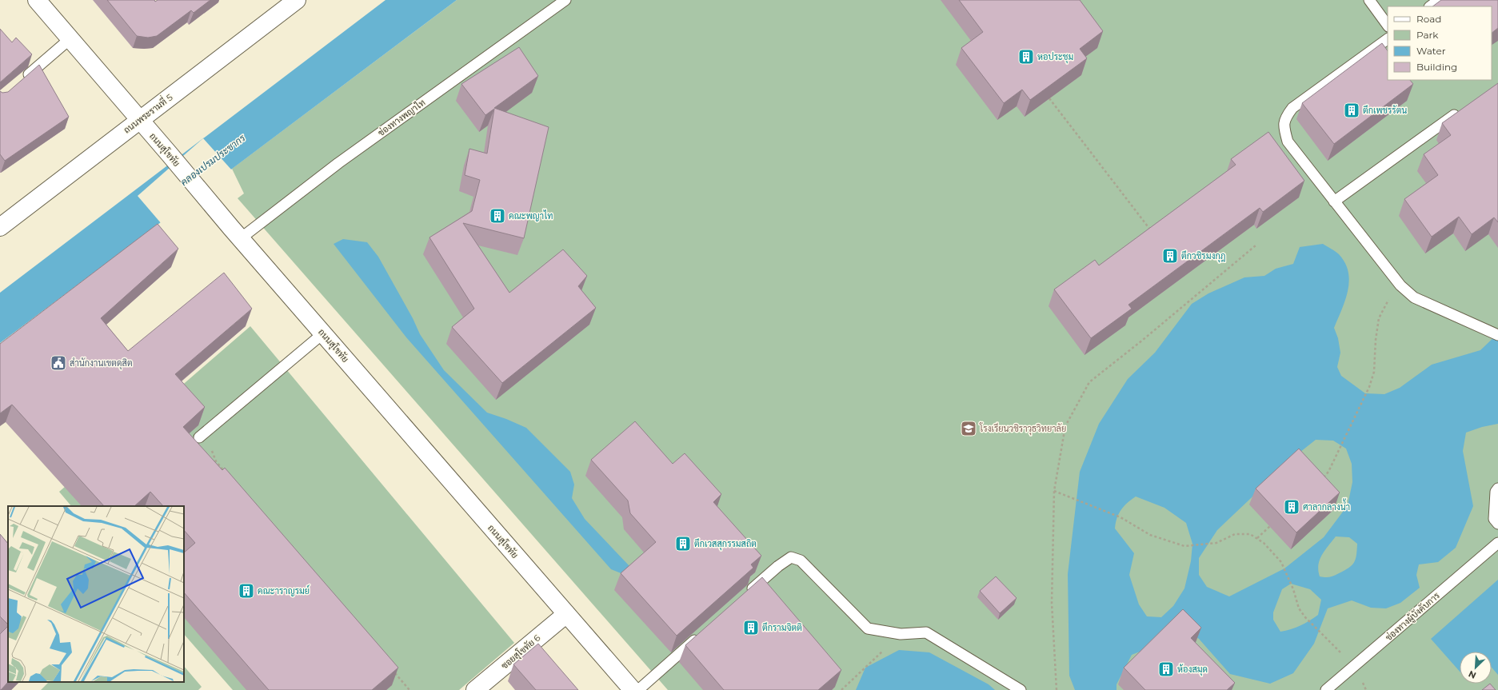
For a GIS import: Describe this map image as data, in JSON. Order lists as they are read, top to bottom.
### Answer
{
  "streets": {
    "street": ["ถนนพระรามที่ 5", "ถนนสุโขทัย", "ซอยสุโขทัย 6"],
    "lane": ["ช่องทางพญาไท", "ช่องทางผู้บังคับการ"]
  },
  "crossings": [
    ["ถนนพระรามที่ 5", "ถนนสุโขทัย"],
    ["ช่องทางพญาไท", "ถนนสุโขทัย"],
    ["ถนนสุโขทัย", "ซอยสุโขทัย 6"]
  ],
  "water": ["คลองเปรมประชากร"],
  "places": {
    "building": [
      "หอประชุม",
      "ตึกเพชรรัตน",
      "คณะพญาไท",
      "ตึกวชิรมงกุฎ",
      "ศาลากลางน้ำ",
      "ตึกเวสสุกรรมสถิต",
      "คณะาราญรมย์",
      "ตึกรามจิตติ",
      "ห้องสมุด"
    ],
    "public building": ["สำนักงานเขตดุสิต"],
    "school or university": ["โรงเรียนวชิราวุธวิทยาลัย"]
  },
  "legend": [
    "Road",
    "Park",
    "Water",
    "Building"
  ],
  "north": "bottom left"
}
